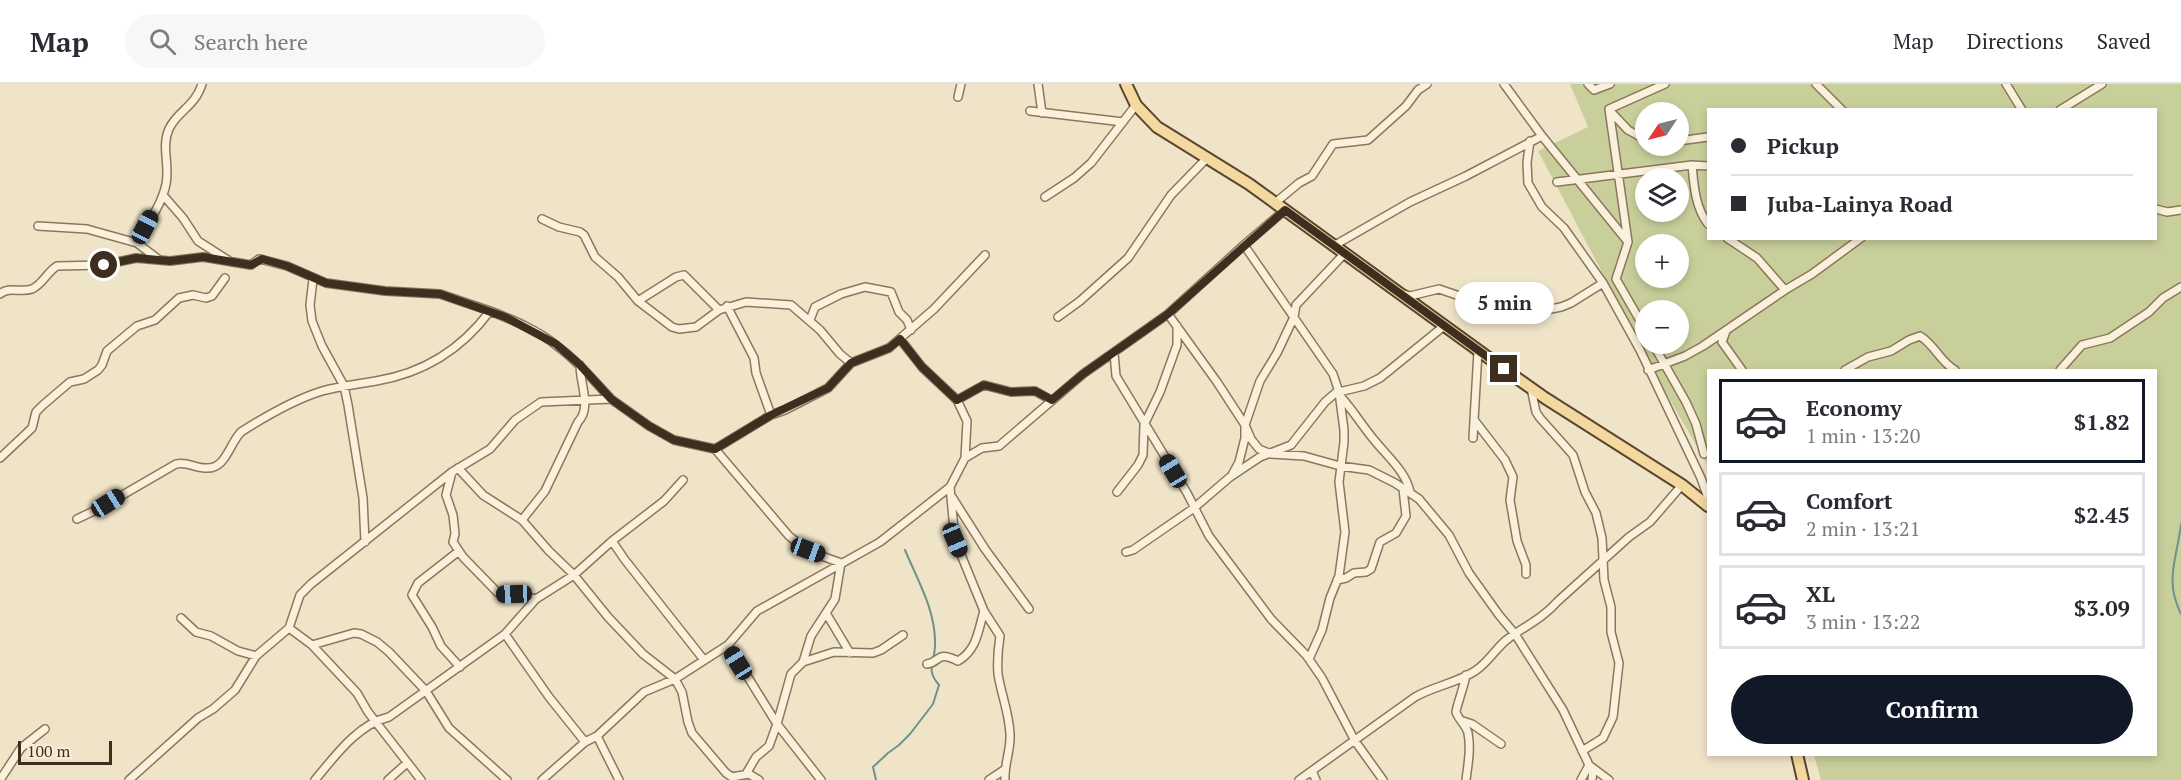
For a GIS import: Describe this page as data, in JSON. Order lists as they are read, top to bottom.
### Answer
{
  "scale_bar": "100 m",
  "north": "bottom left",
  "page": {
    "header": "Map",
    "search": "Search here",
    "nav": ["Map", "Directions", "Saved"],
    "map_buttons": ["+", "−"],
    "banner": ["Pickup", "Juba-Lainya Road"],
    "bubble": "5 min",
    "list": [
      {
        "name": "Economy",
        "note": "1 min · 13:20",
        "value": "$1.82"
      },
      {
        "name": "Comfort",
        "note": "2 min · 13:21",
        "value": "$2.45"
      },
      {
        "name": "XL",
        "note": "3 min · 13:22",
        "value": "$3.09"
      }
    ],
    "buttons": "Confirm",
    "scale": "100 m"
  }
}
